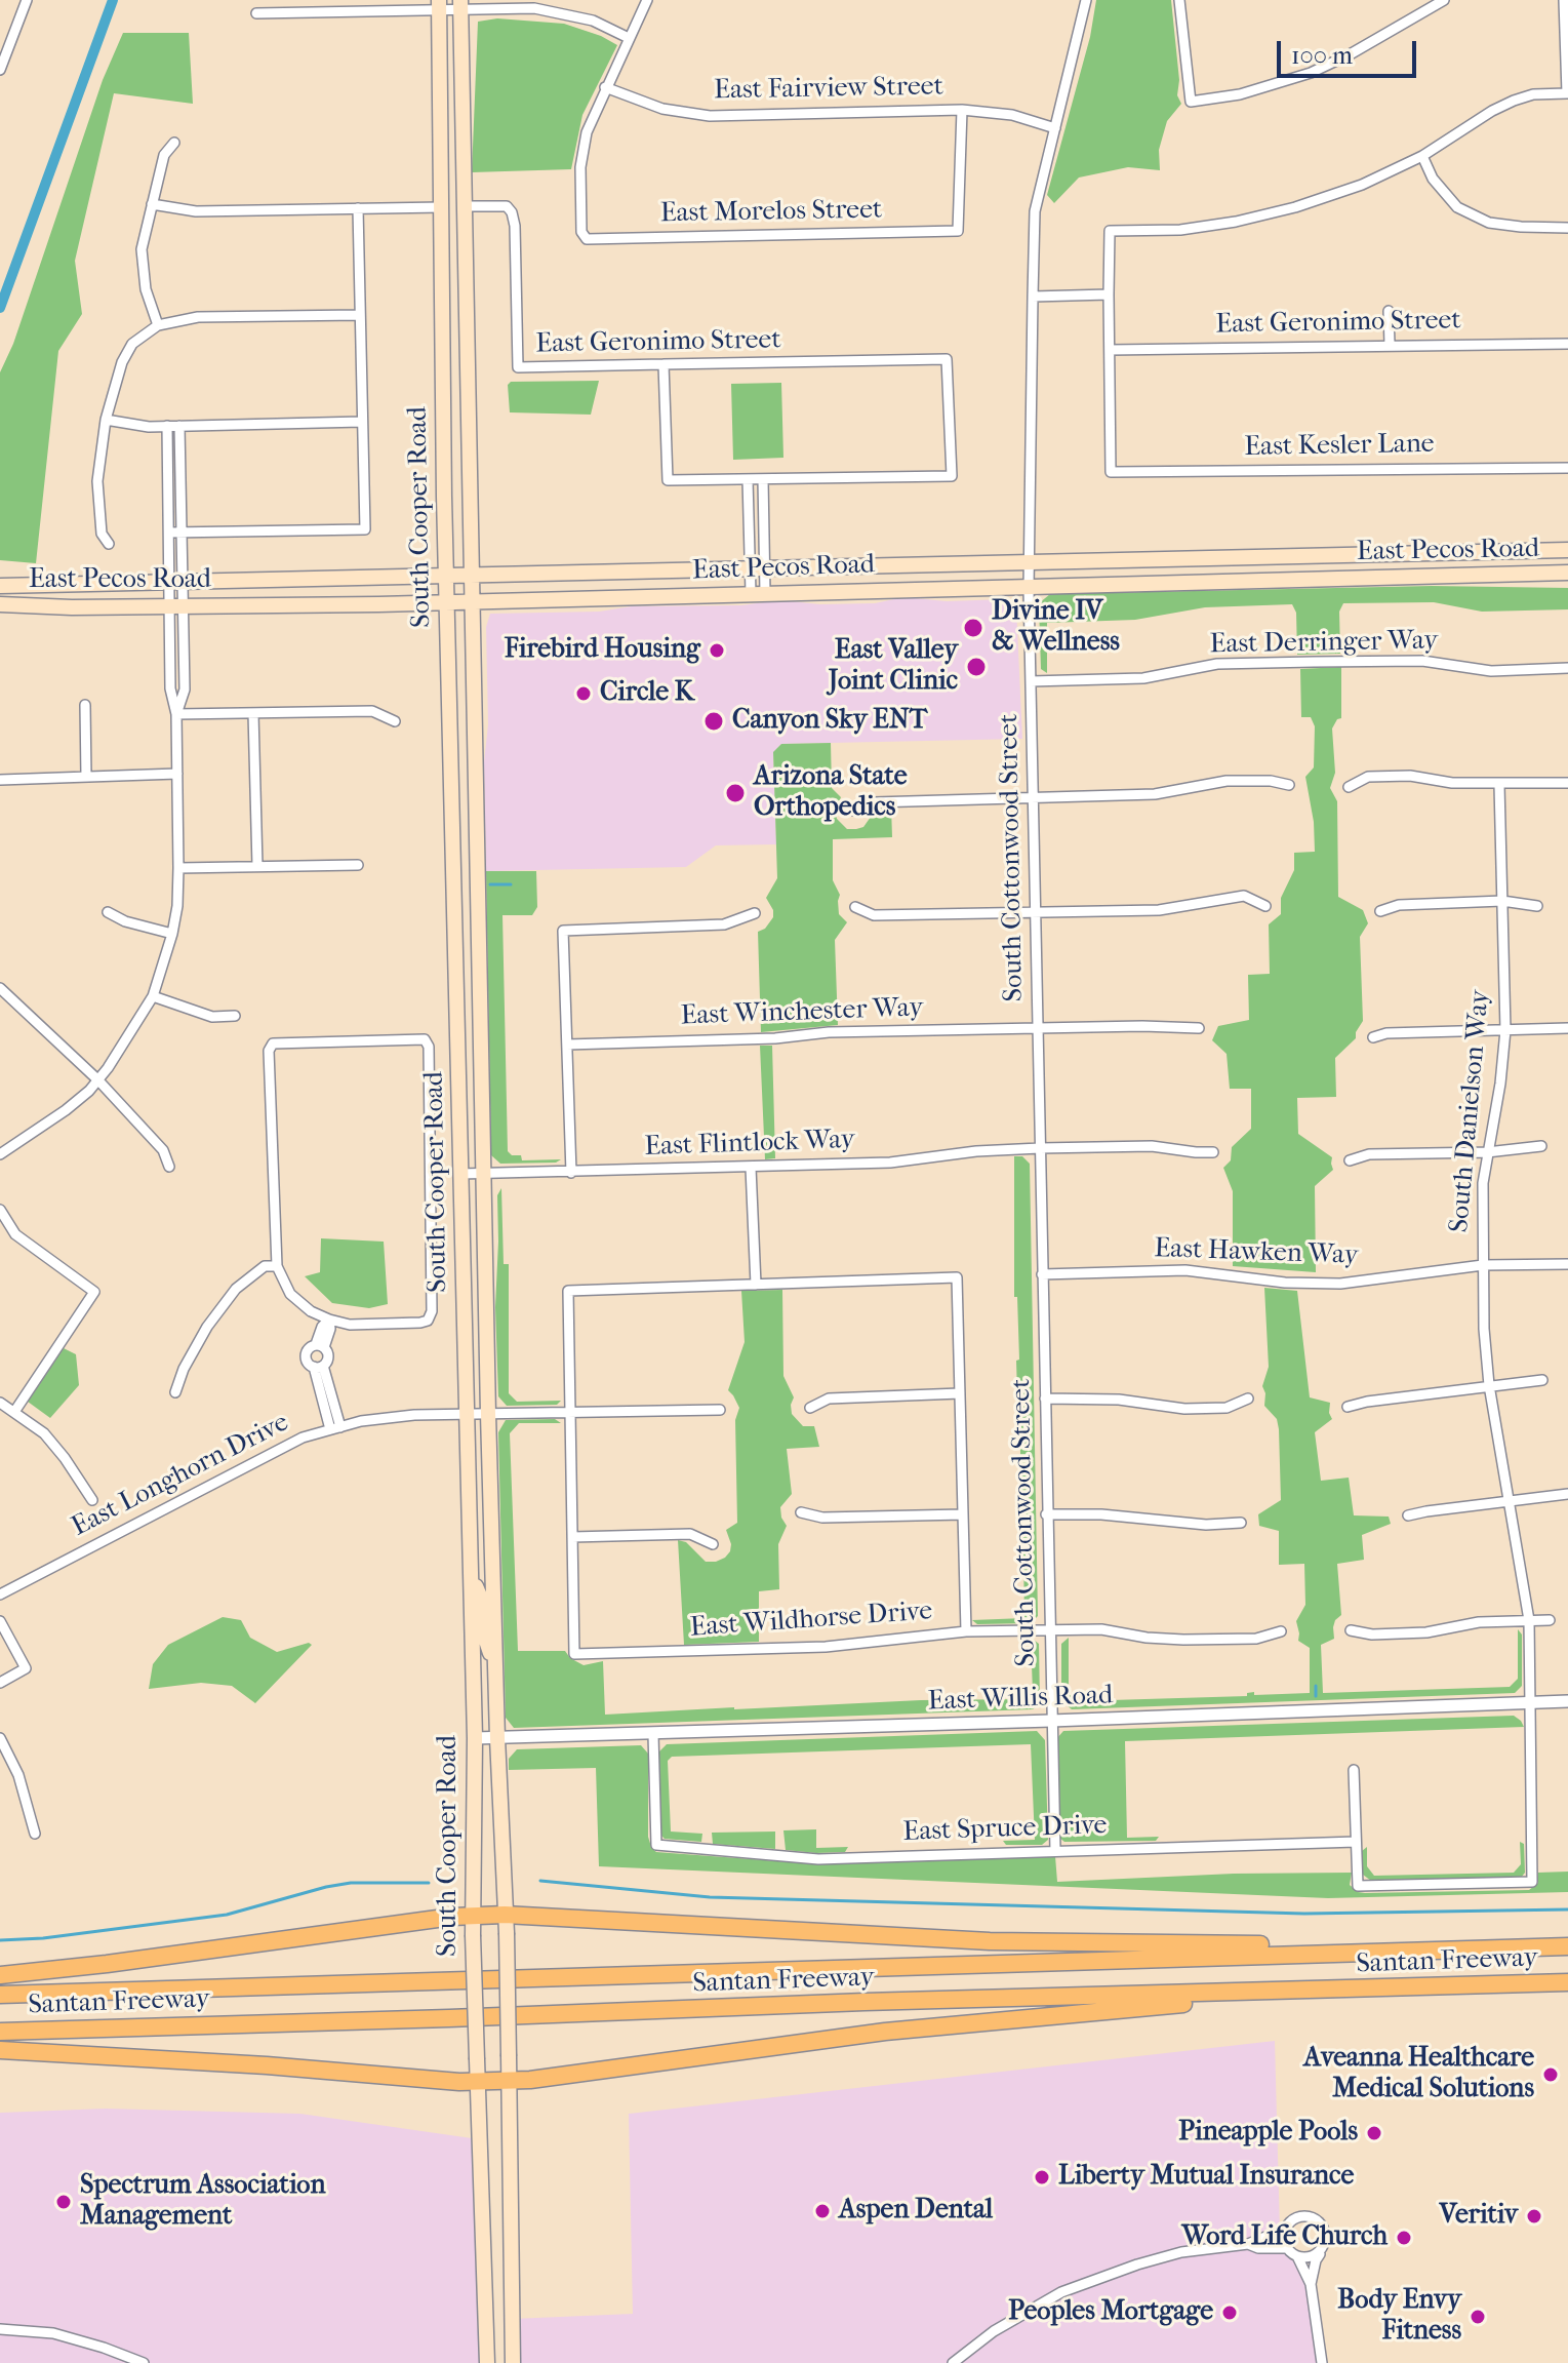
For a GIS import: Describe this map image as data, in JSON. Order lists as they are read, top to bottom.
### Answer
{
  "streets": {
    "highway": ["Santan Freeway"],
    "main road": ["South Cooper Road", "East Pecos Road"],
    "street": [
      "East Fairview Street",
      "East Morelos Street",
      "East Geronimo Street",
      "East Kesler Lane",
      "East Derringer Way",
      "South Cottonwood Street",
      "East Winchester Way",
      "South Danielson Way",
      "East Flintlock Way",
      "East Hawken Way",
      "East Longhorn Drive",
      "East Wildhorse Drive",
      "East Willis Road",
      "East Spruce Drive"
    ]
  },
  "crossings": [
    ["East Fairview Street", "East Morelos Street"],
    ["East Fairview Street", "South Cottonwood Street"],
    ["East Geronimo Street", "East Kesler Lane"],
    ["East Geronimo Street", "South Cooper Road"],
    ["South Cooper Road", "East Pecos Road"],
    ["South Cooper Road", "East Flintlock Way"],
    ["South Cooper Road", "East Longhorn Drive"],
    ["South Cooper Road", "East Willis Road"],
    ["East Pecos Road", "South Cottonwood Street"],
    ["East Derringer Way", "South Cottonwood Street"],
    ["South Cottonwood Street", "East Winchester Way"],
    ["South Cottonwood Street", "East Flintlock Way"],
    ["South Cottonwood Street", "East Hawken Way"],
    ["South Cottonwood Street", "East Wildhorse Drive"],
    ["South Cottonwood Street", "East Willis Road"],
    ["South Cottonwood Street", "East Spruce Drive"],
    ["South Danielson Way", "East Hawken Way"],
    ["South Danielson Way", "East Willis Road"],
    ["South Danielson Way", "East Spruce Drive"],
    ["East Willis Road", "East Spruce Drive"]
  ],
  "places": [
    "Divine IV & Wellness",
    "Firebird Housing",
    "East Valley Joint Clinic",
    "Circle K",
    "Canyon Sky ENT",
    "Arizona State Orthopedics",
    "Aveanna Healthcare Medical Solutions",
    "Pineapple Pools",
    "Liberty Mutual Insurance",
    "Spectrum Association Management",
    "Aspen Dental",
    "Veritiv",
    "Word Life Church",
    "Peoples Mortgage",
    "Body Envy Fitness"
  ],
  "scale_bar": "100 m"
}
